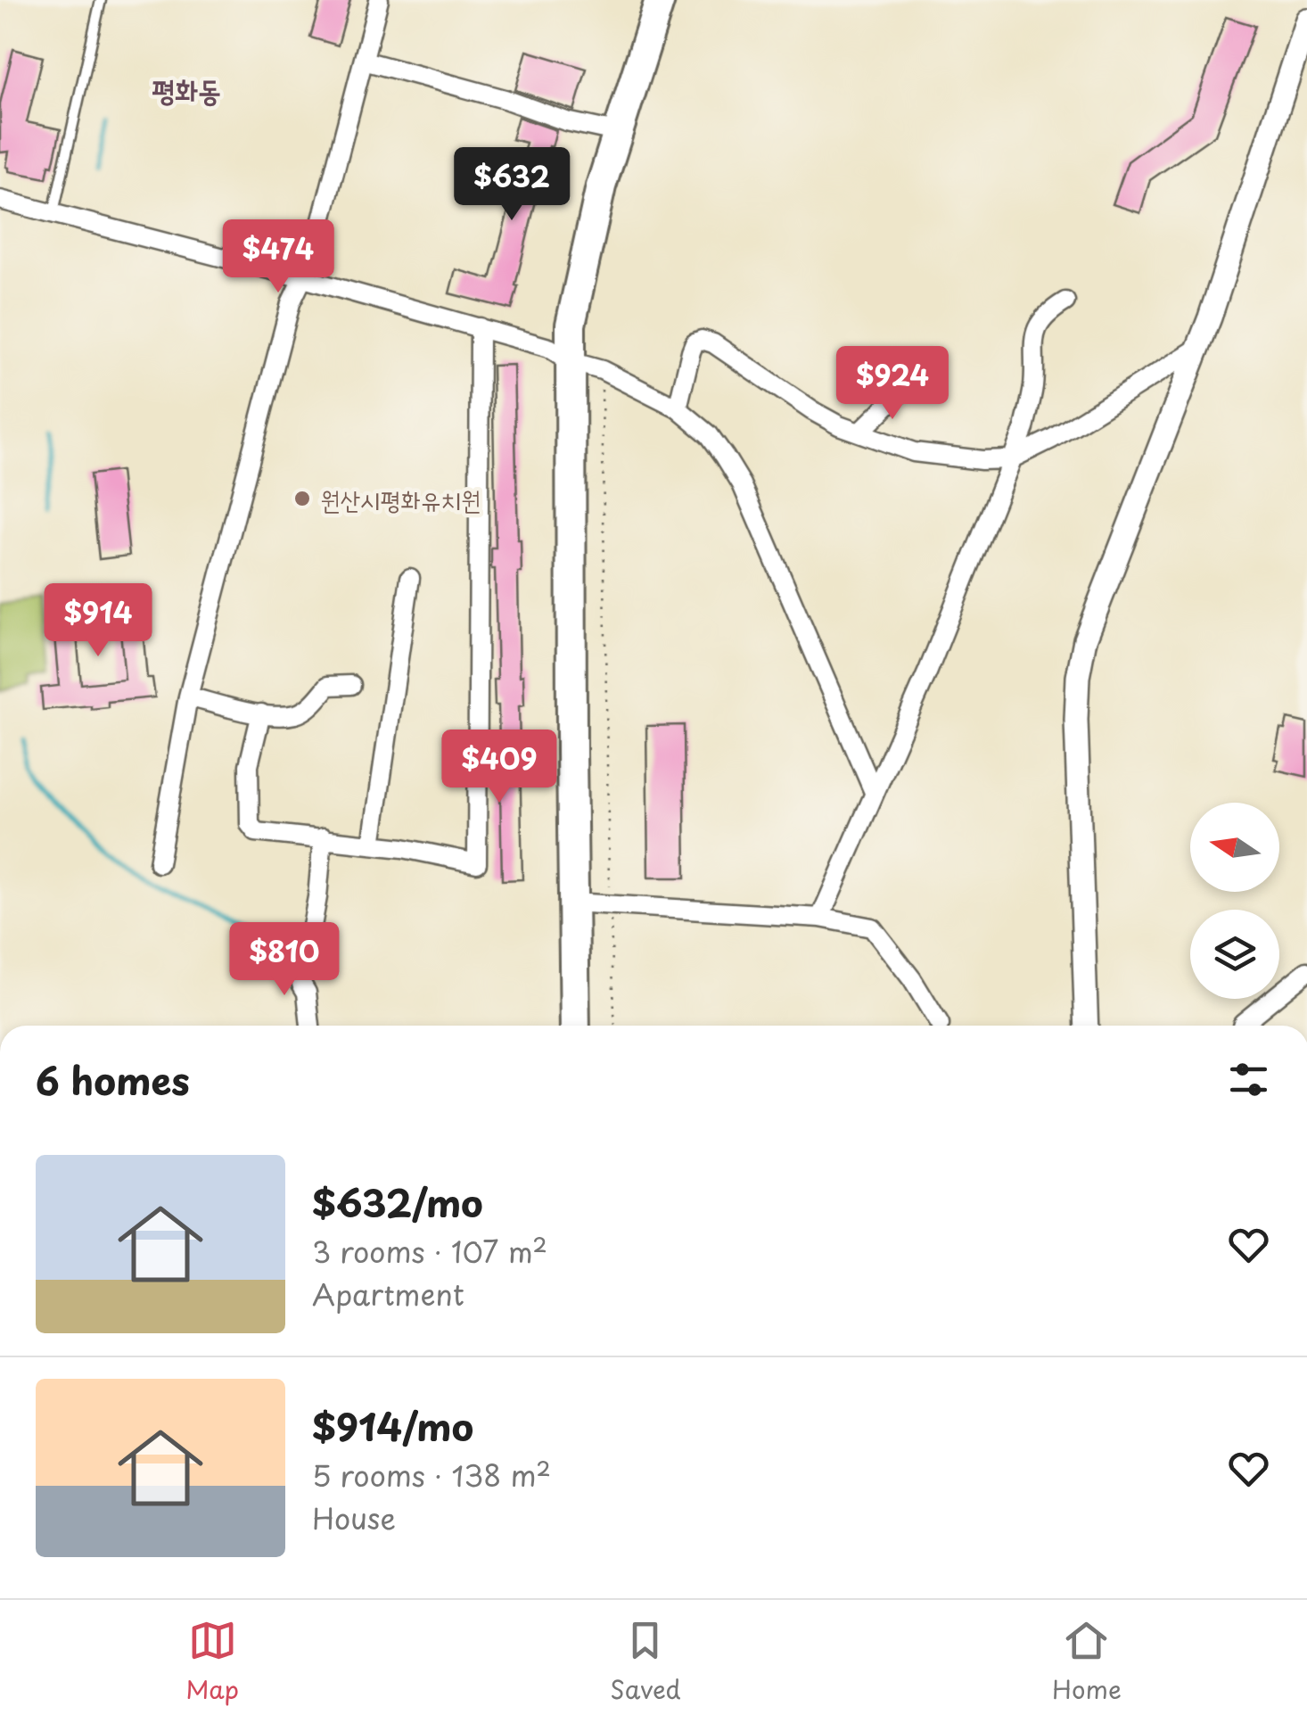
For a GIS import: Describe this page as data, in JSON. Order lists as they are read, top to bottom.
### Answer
{
  "districts": ["평화동"],
  "places": ["원산시평화유치원"],
  "north": "left",
  "page": {
    "price": [
      "$632",
      "$474",
      "$924",
      "$914",
      "$409",
      "$810"
    ],
    "heading": "6 homes",
    "list": [
      {
        "name": "$632/mo",
        "note": "3 rooms · 107 m² · Apartment"
      },
      {
        "name": "$914/mo",
        "note": "5 rooms · 138 m² · House"
      }
    ],
    "tabs": ["Map", "Saved", "Home"]
  }
}
